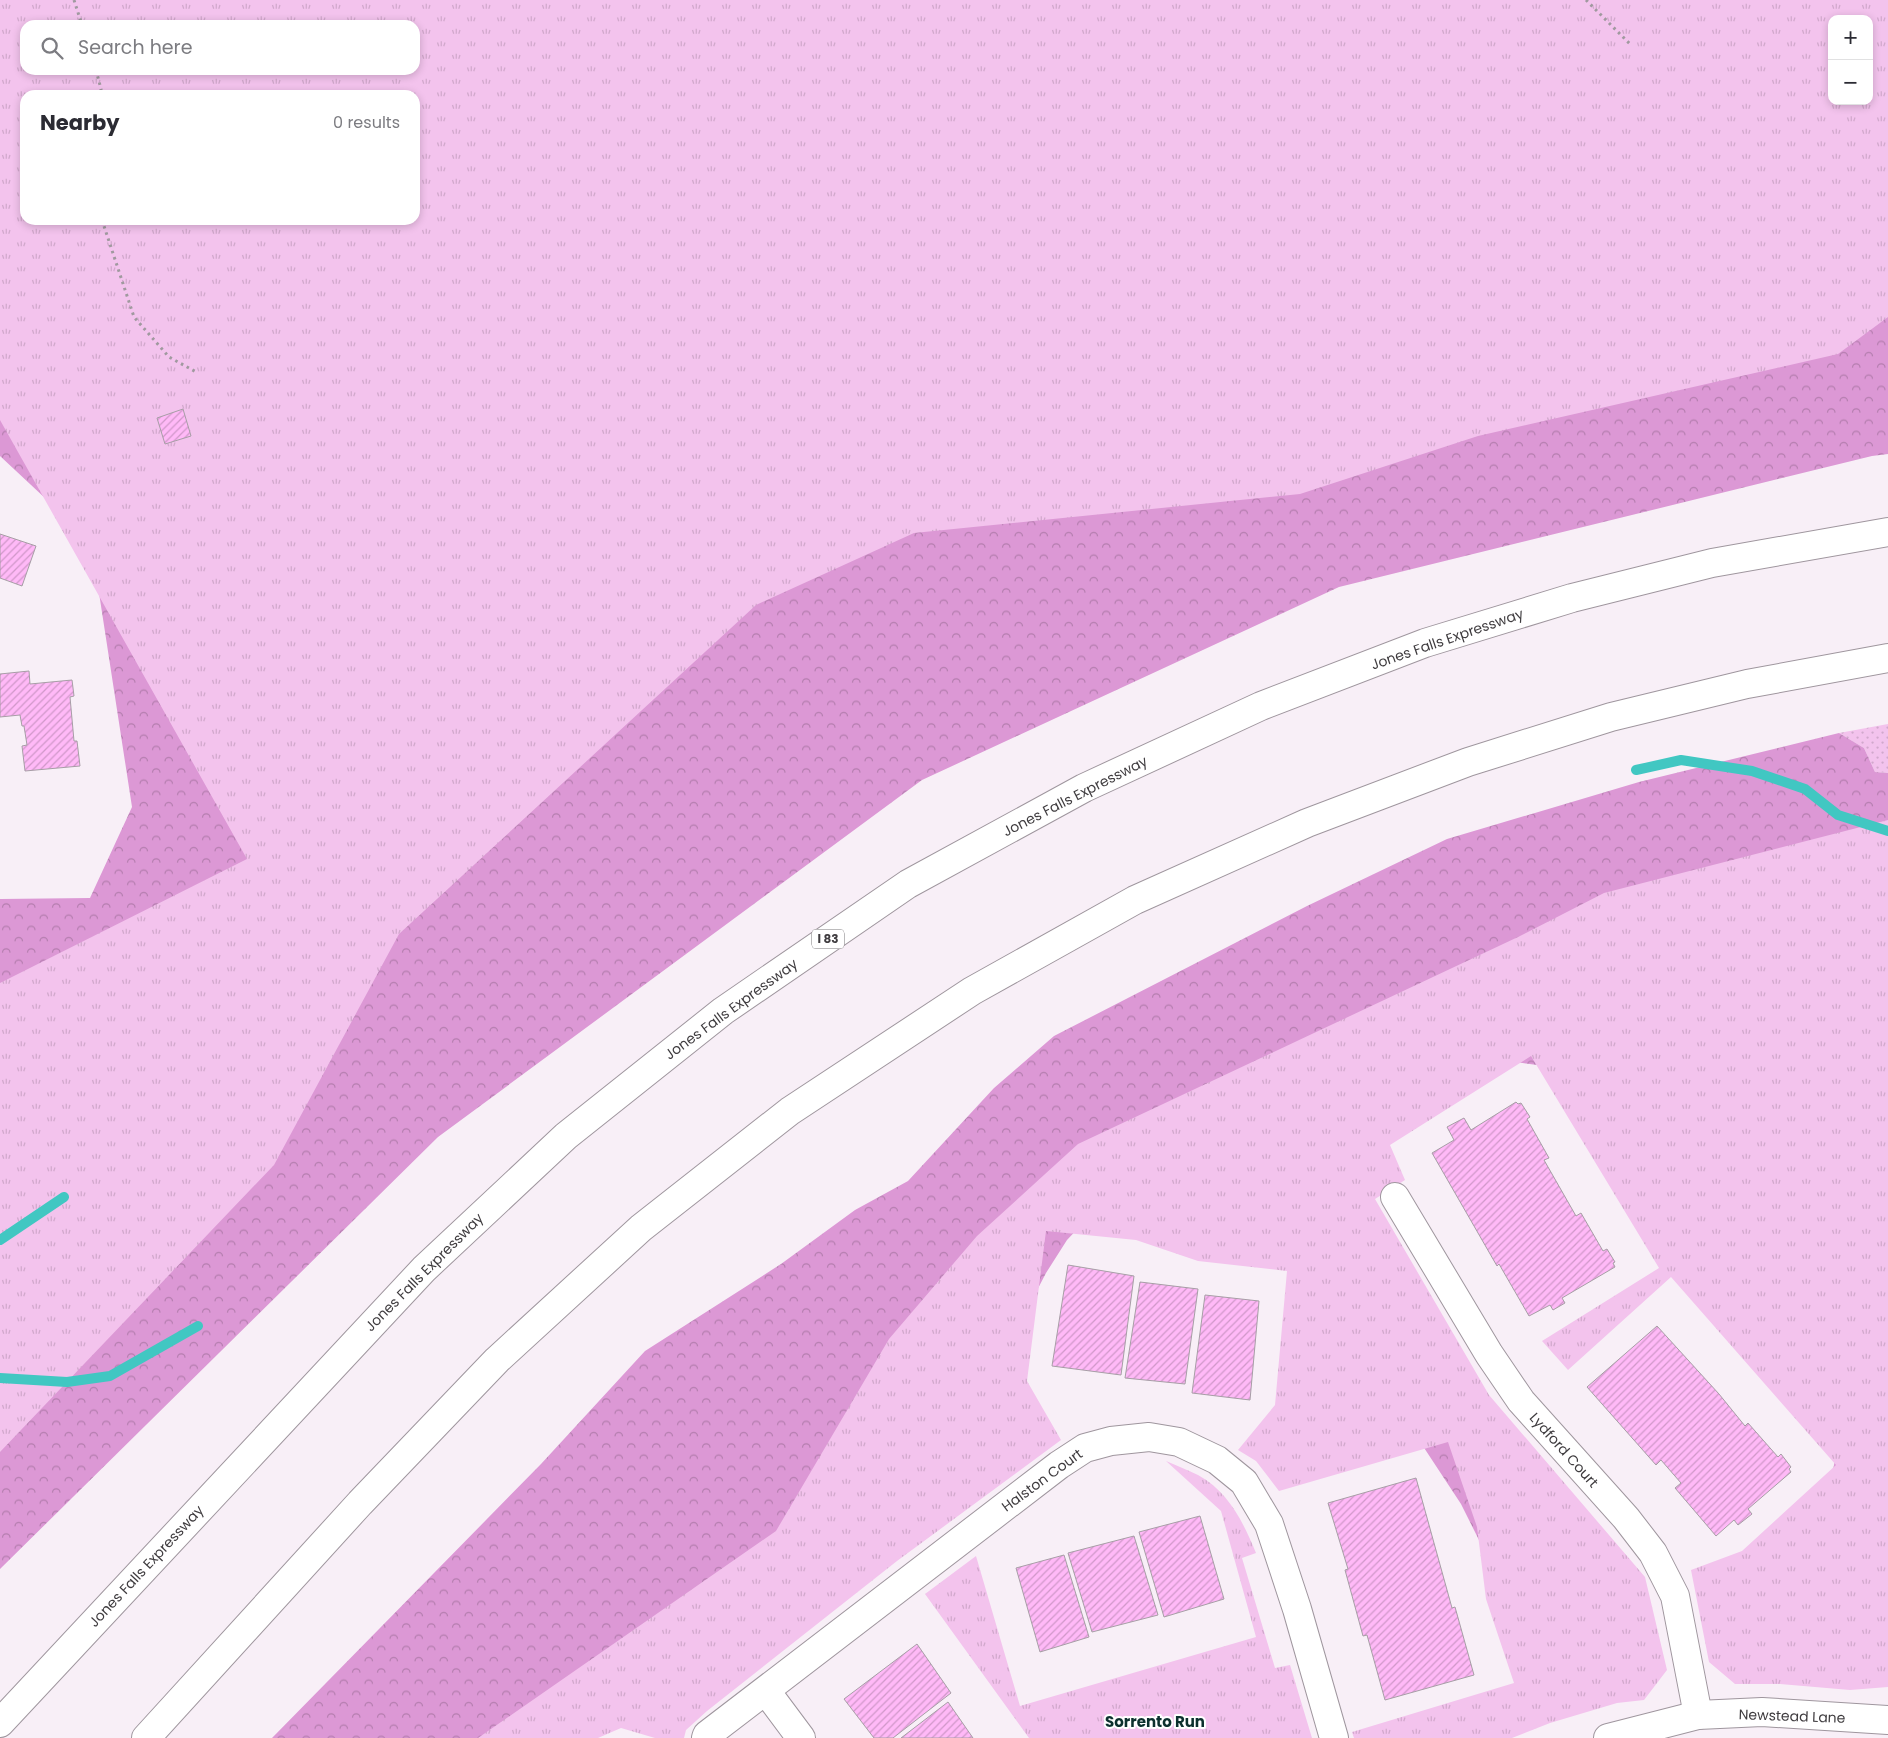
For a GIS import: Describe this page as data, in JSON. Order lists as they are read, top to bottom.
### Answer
{
  "streets": {
    "main road": [
      "Jones Falls Expressway",
      "I 83",
      "Lydford Court",
      "Halston Court",
      "Newstead Lane"
    ]
  },
  "crossings": [
    ["Lydford Court", "Newstead Lane"]
  ],
  "districts": ["Sorrento Run"],
  "page": {
    "map_buttons": ["+", "−"],
    "search": "Search here",
    "heading": ["Nearby", "0 results"]
  }
}
